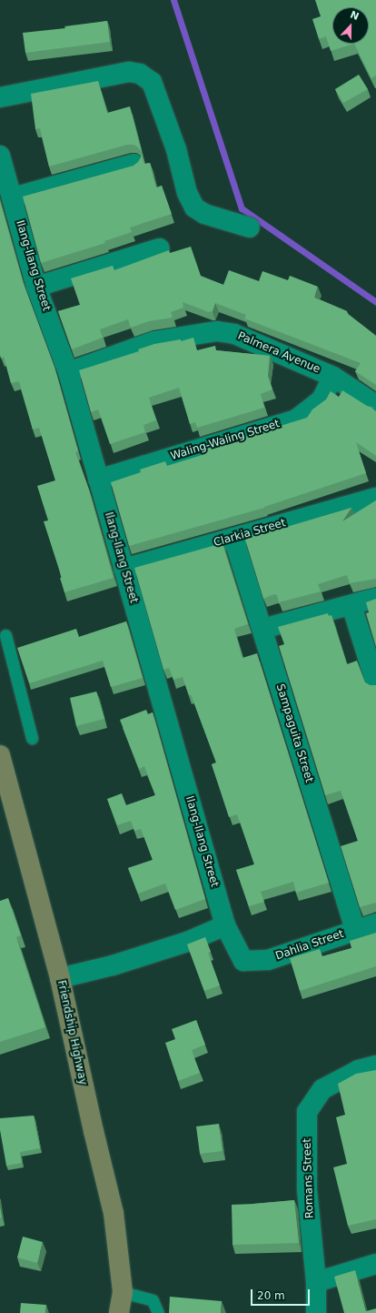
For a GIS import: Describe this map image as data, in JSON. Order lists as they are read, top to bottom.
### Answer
{
  "streets": {
    "main road": ["Friendship Highway"],
    "street": [
      "Ilang-Ilang Street",
      "Palmera Avenue",
      "Waling-Waling Street",
      "Clarkia Street",
      "Sampaguita Street",
      "Dahlia Street",
      "Romans Street"
    ]
  },
  "crossings": [
    ["Ilang-Ilang Street", "Palmera Avenue"],
    ["Ilang-Ilang Street", "Waling-Waling Street"],
    ["Ilang-Ilang Street", "Clarkia Street"],
    ["Ilang-Ilang Street", "Dahlia Street"],
    ["Palmera Avenue", "Waling-Waling Street"],
    ["Clarkia Street", "Sampaguita Street"],
    ["Sampaguita Street", "Dahlia Street"]
  ],
  "scale_bar": "20 m",
  "north": "top"
}
